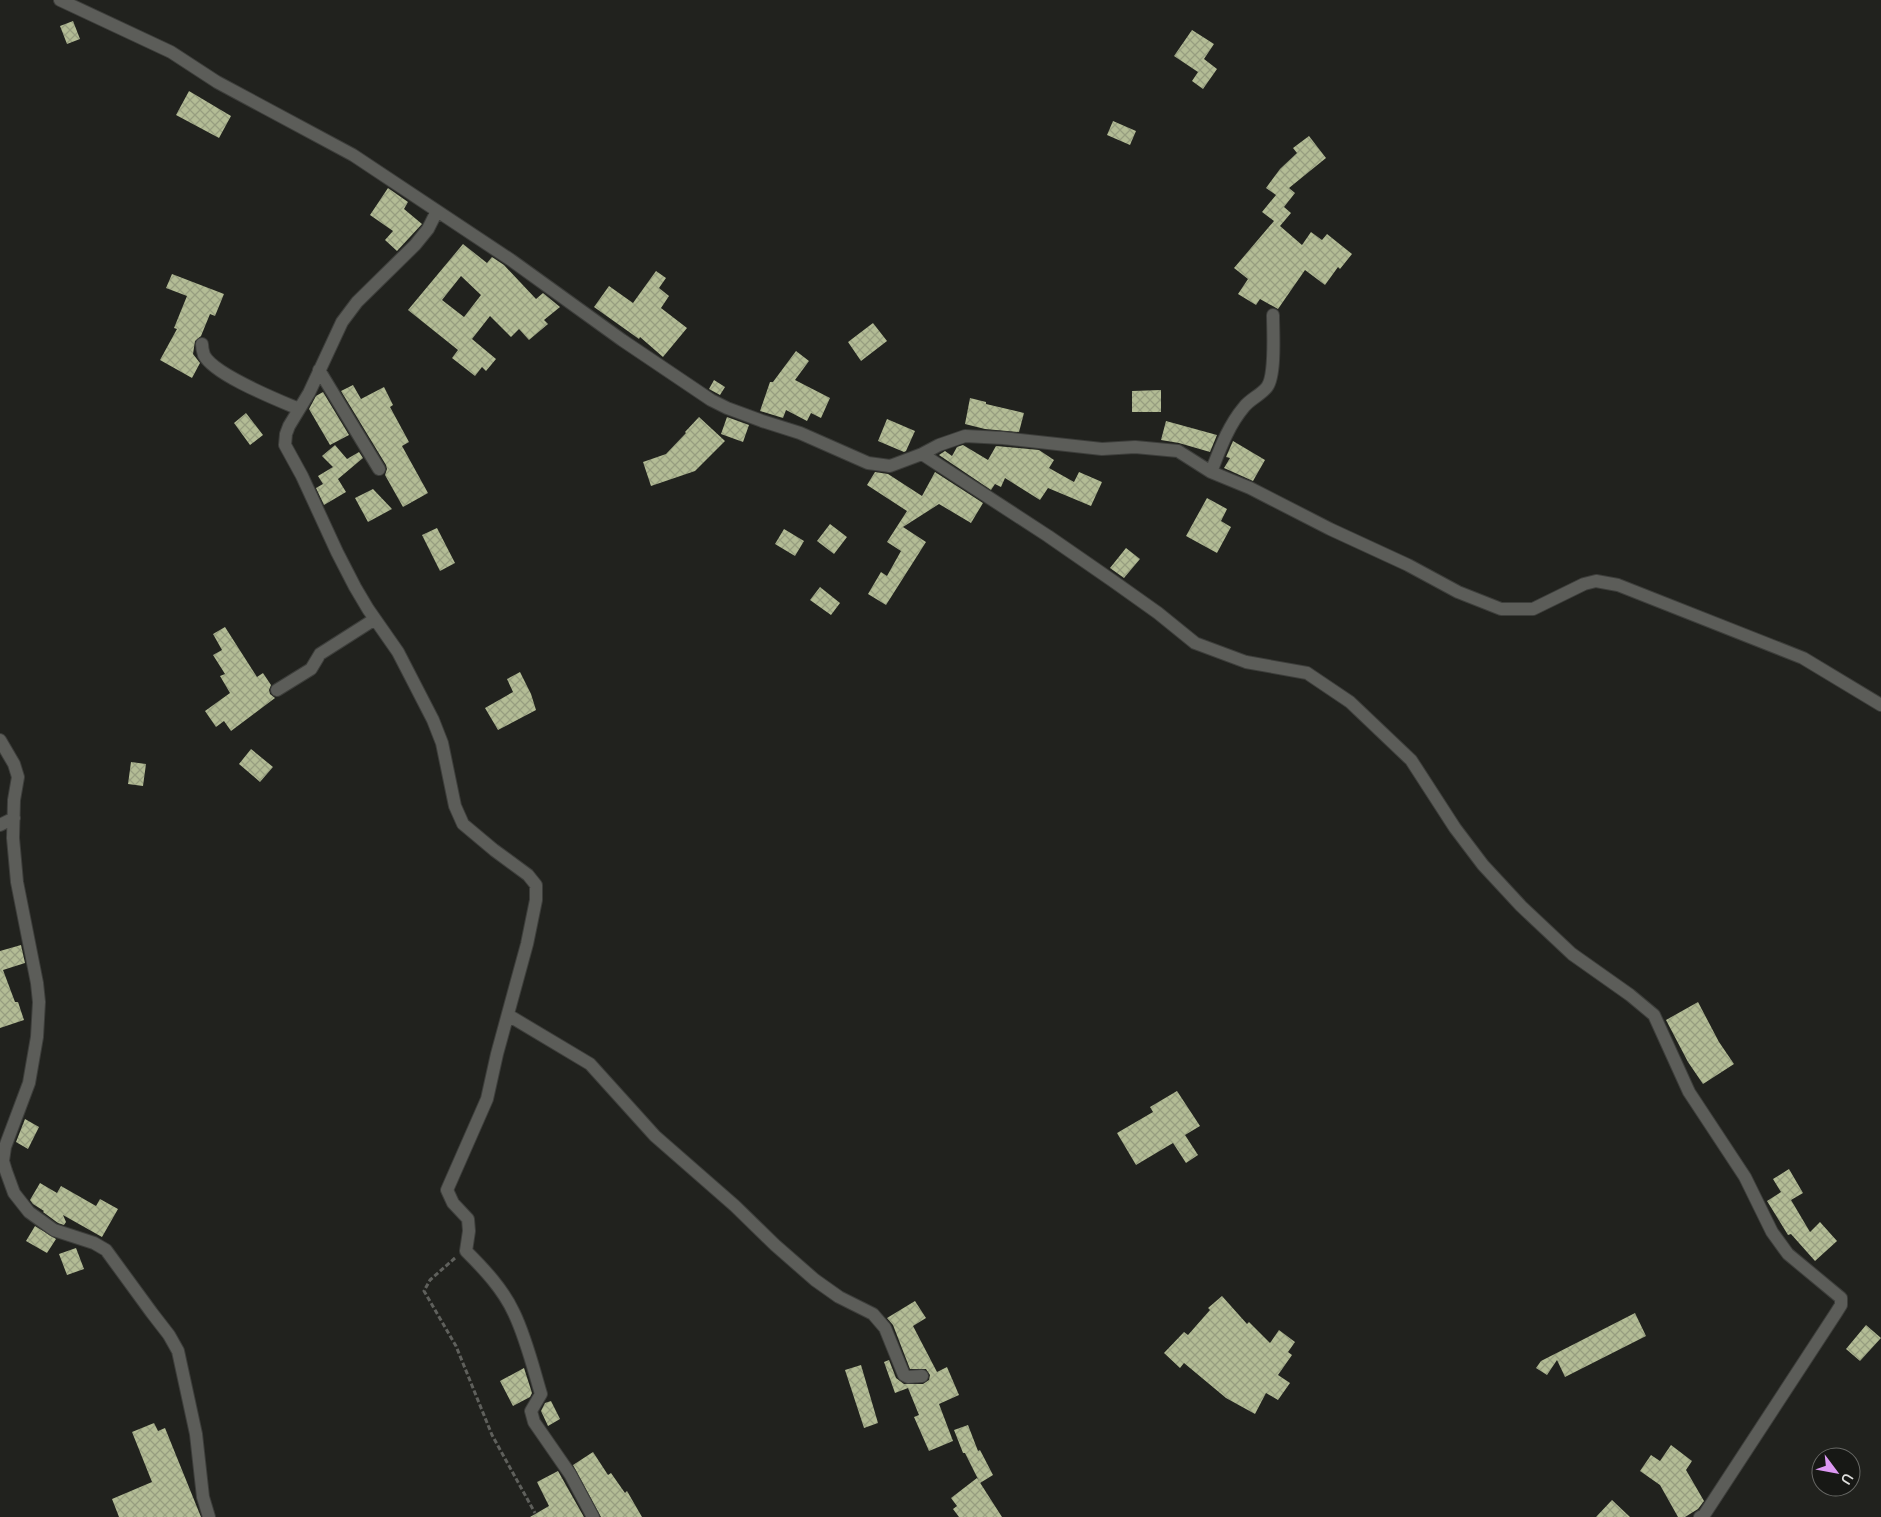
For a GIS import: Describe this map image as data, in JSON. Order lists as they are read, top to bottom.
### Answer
{
  "north": "bottom right"
}
